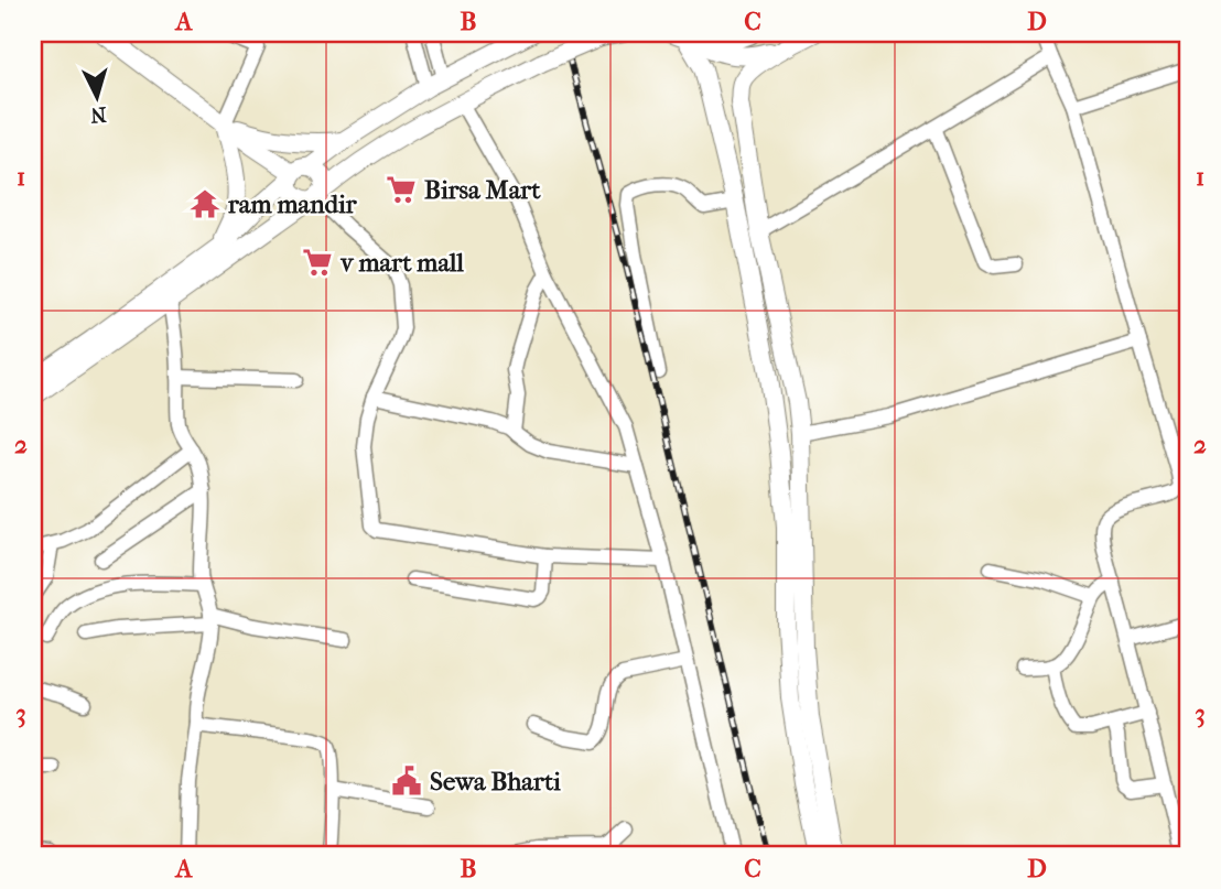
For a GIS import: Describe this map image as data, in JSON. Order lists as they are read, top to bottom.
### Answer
{
  "places": {
    "supermarket": ["Birsa Mart", "v mart mall"],
    "temple": ["ram mandir"],
    "public building": ["Sewa Bharti"]
  },
  "north": "bottom",
  "grid": {
    "columns": [
      "A",
      "B",
      "C",
      "D"
    ],
    "rows": ["1", "2", "3"]
  }
}
